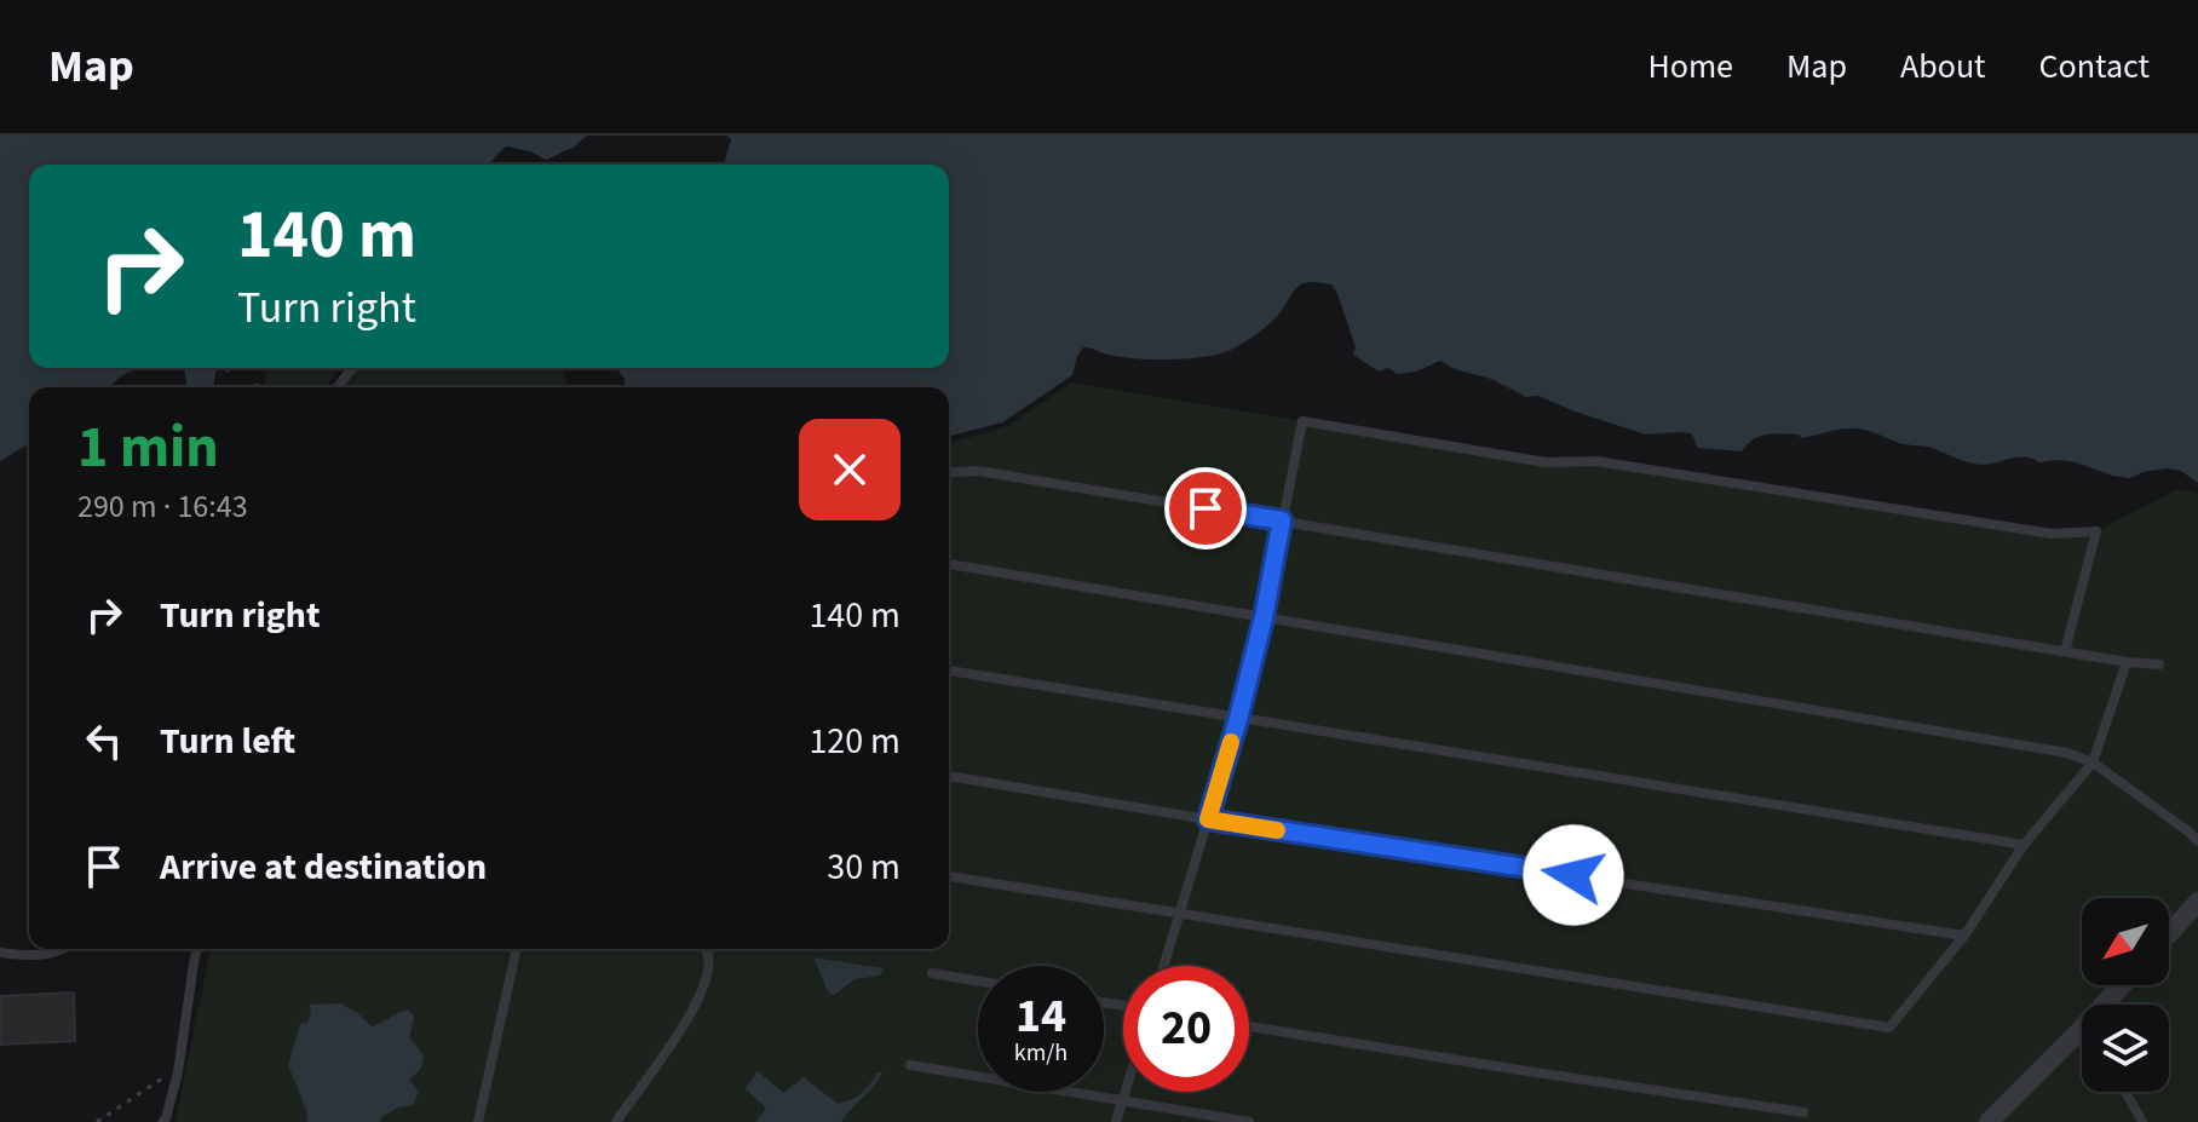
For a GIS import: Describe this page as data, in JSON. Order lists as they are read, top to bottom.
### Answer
{
  "north": "bottom left",
  "page": {
    "header": "Map",
    "nav": [
      "Home",
      "Map",
      "About",
      "Contact"
    ],
    "turn": ["140 m", "Turn right"],
    "heading": ["1 min", "290 m · 16:43"],
    "list": [
      {
        "name": "Turn right",
        "value": "140 m"
      },
      {
        "name": "Turn left",
        "value": "120 m"
      },
      {
        "name": "Arrive at destination",
        "value": "30 m"
      }
    ],
    "speed": "14 km/h",
    "limit": "20"
  }
}
